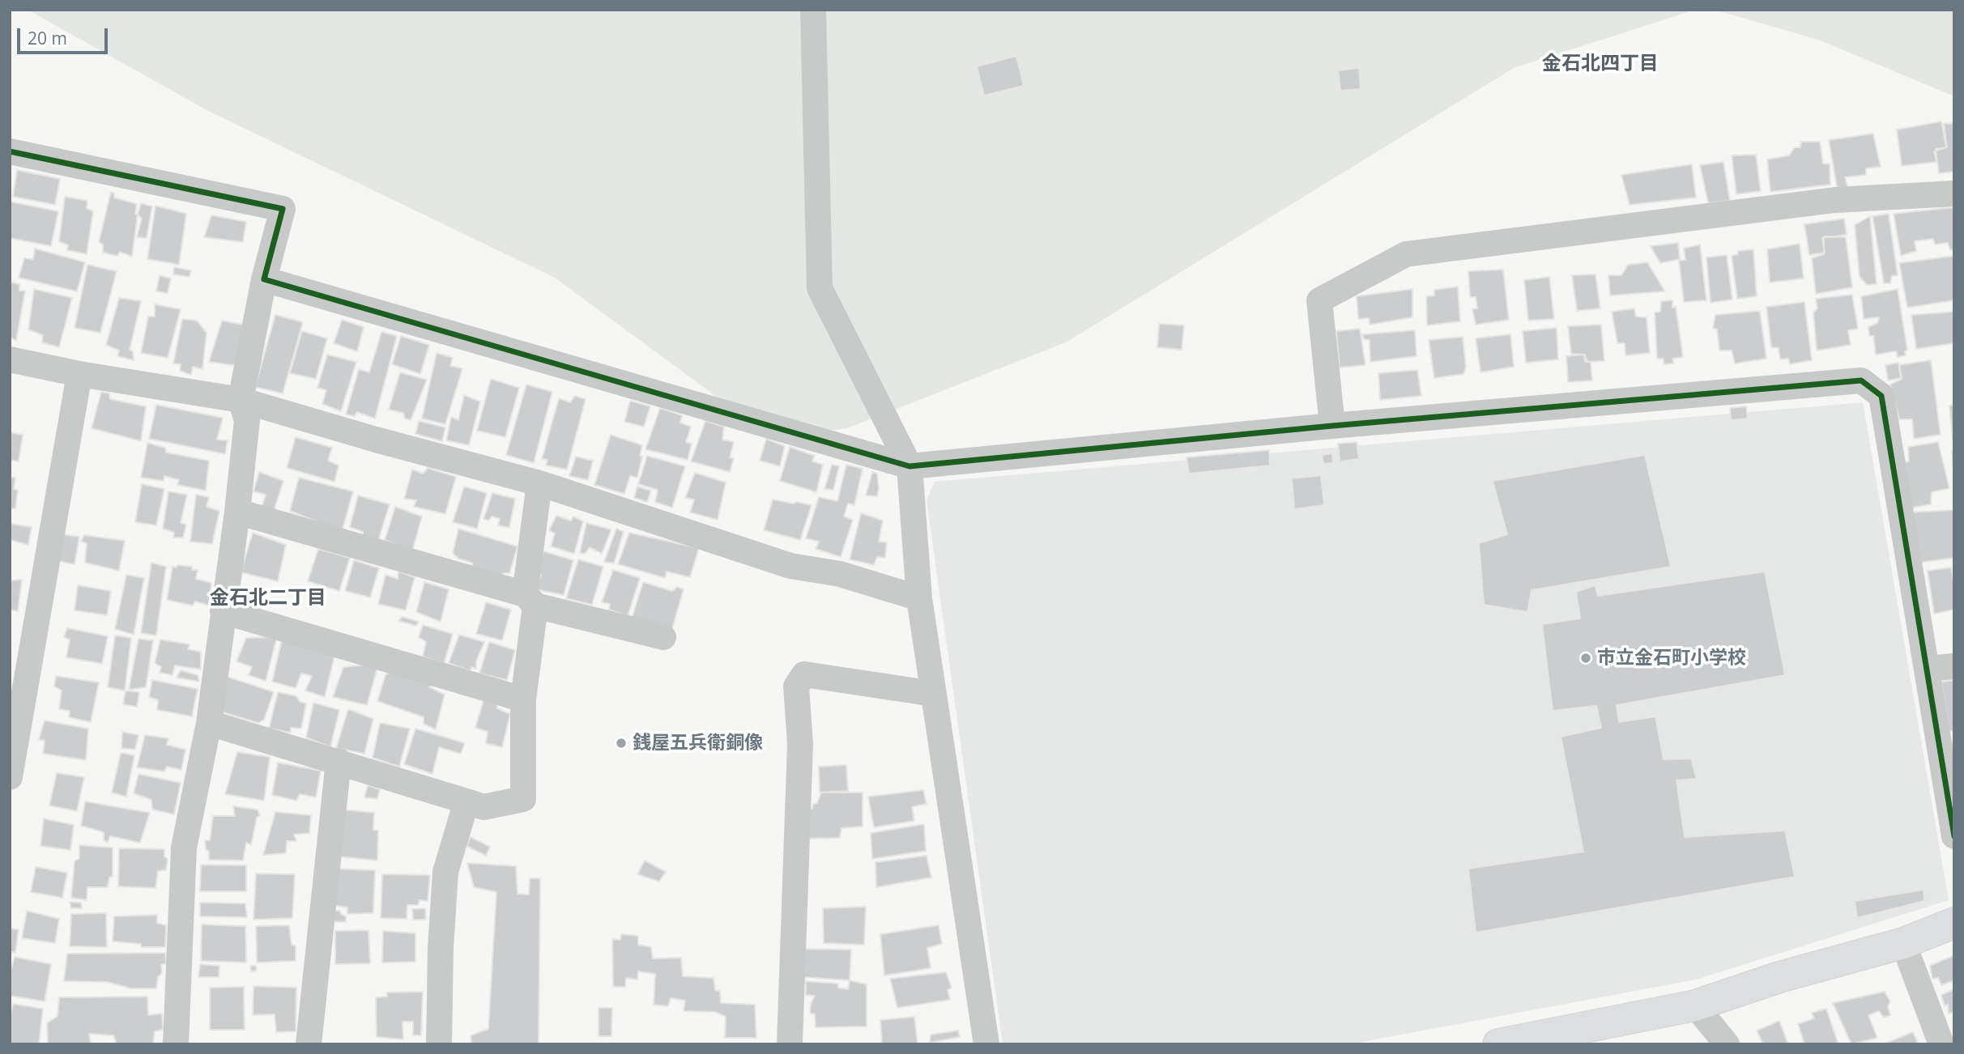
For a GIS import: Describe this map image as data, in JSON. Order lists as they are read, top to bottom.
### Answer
{
  "districts": ["金石北四丁目", "金石北二丁目"],
  "places": ["市立金石町小学校", "銭屋五兵衛銅像"],
  "scale_bar": "20 m"
}
